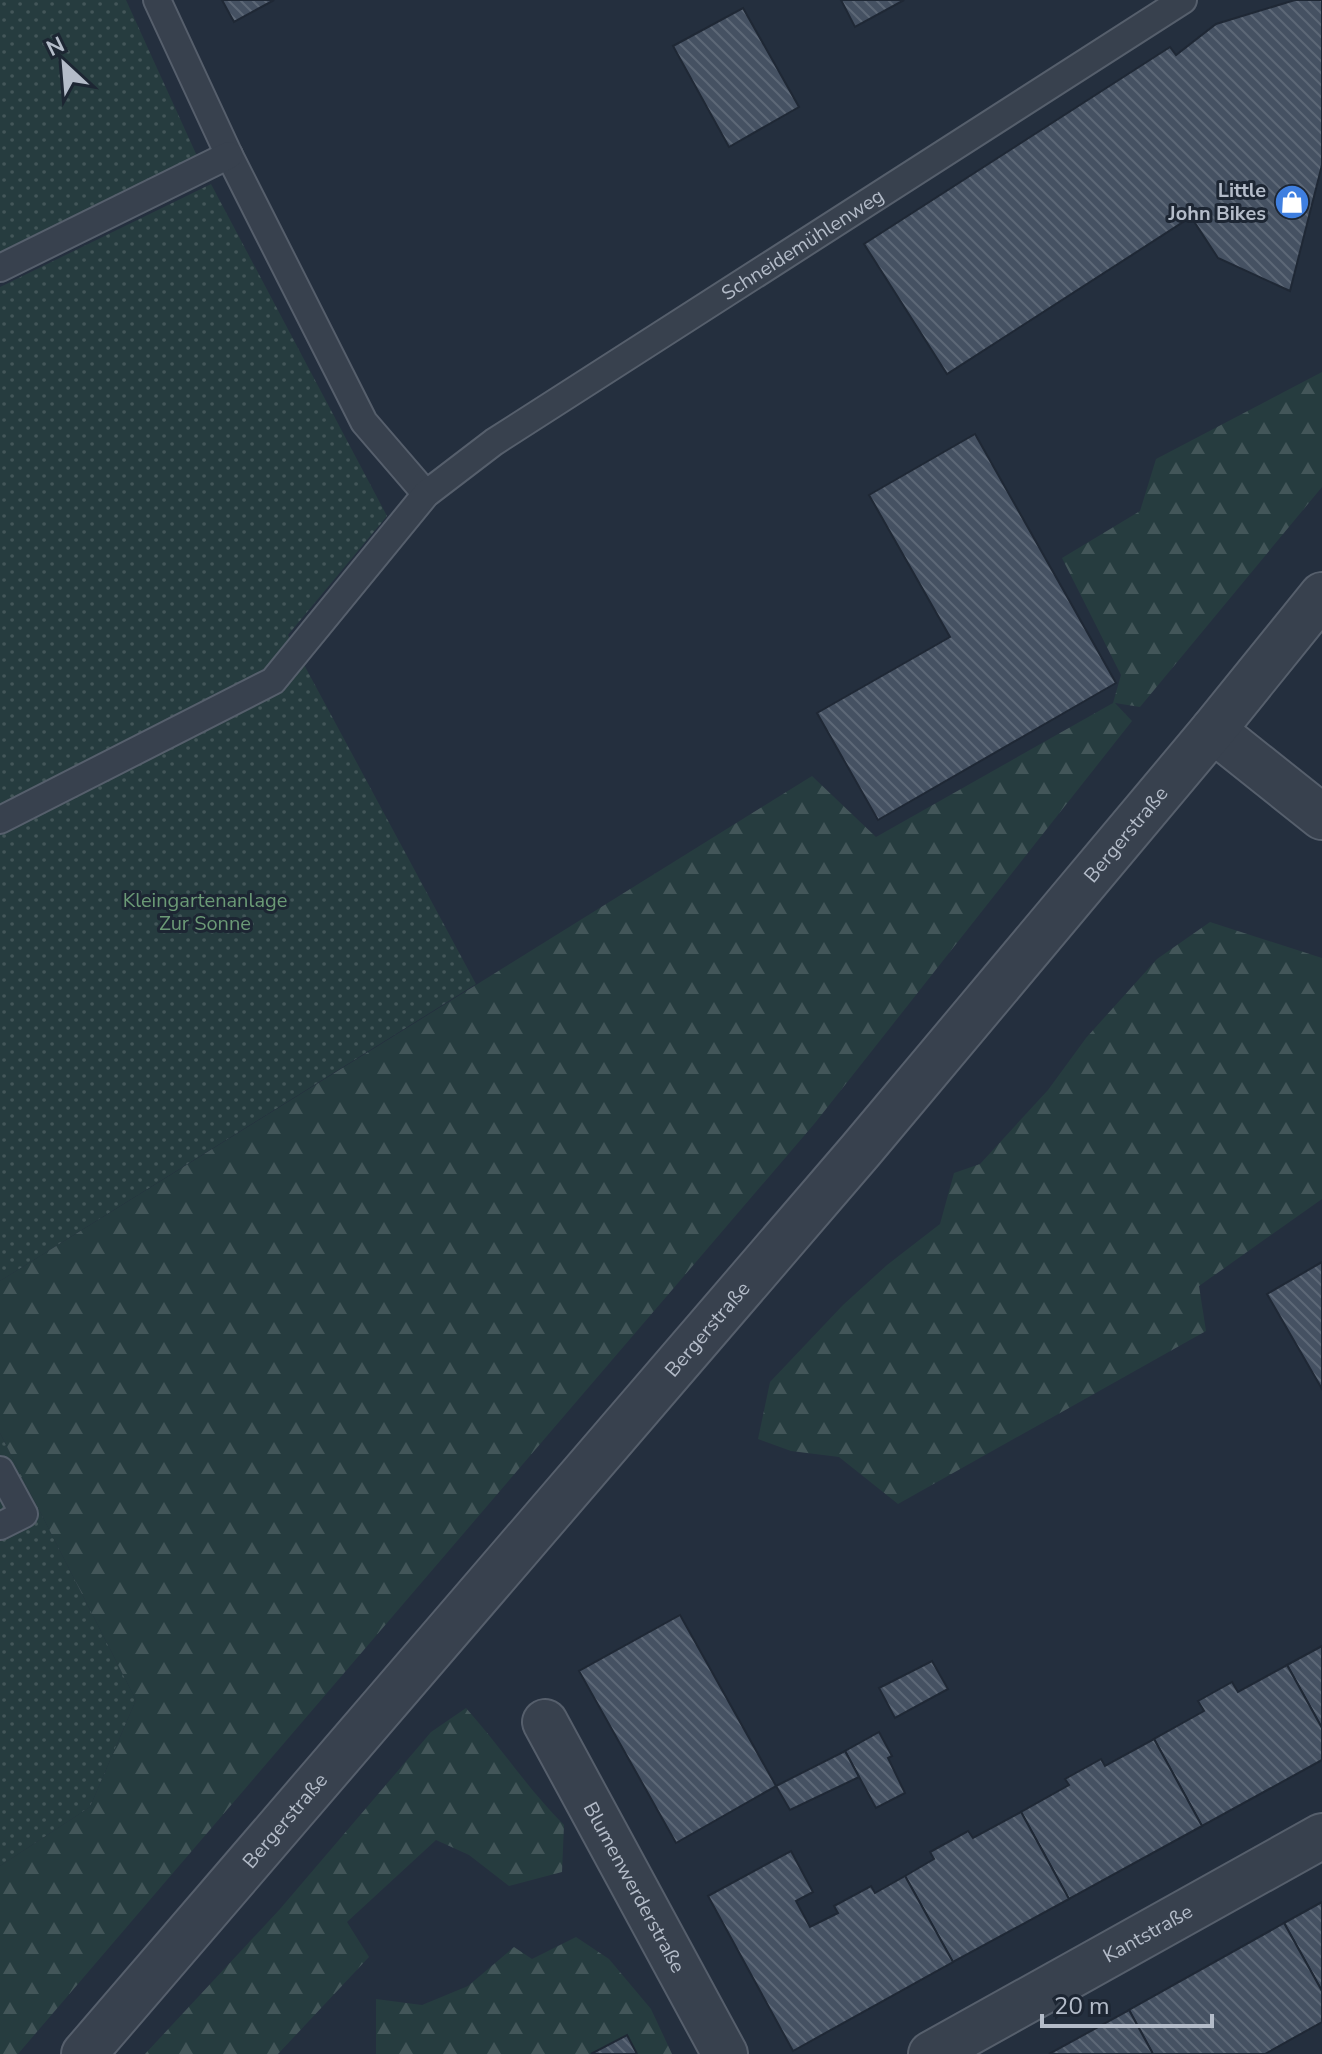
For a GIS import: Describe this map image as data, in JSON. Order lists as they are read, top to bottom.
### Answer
{
  "streets": {
    "street": ["Bergerstraße", "Blumenwerderstraße", "Kantstraße"],
    "lane": ["Schneidemühlenweg"]
  },
  "parks": ["Kleingartenanlage Zur Sonne"],
  "places": {
    "shop": ["Little John Bikes"]
  },
  "scale_bar": "20 m",
  "north": "top left"
}
